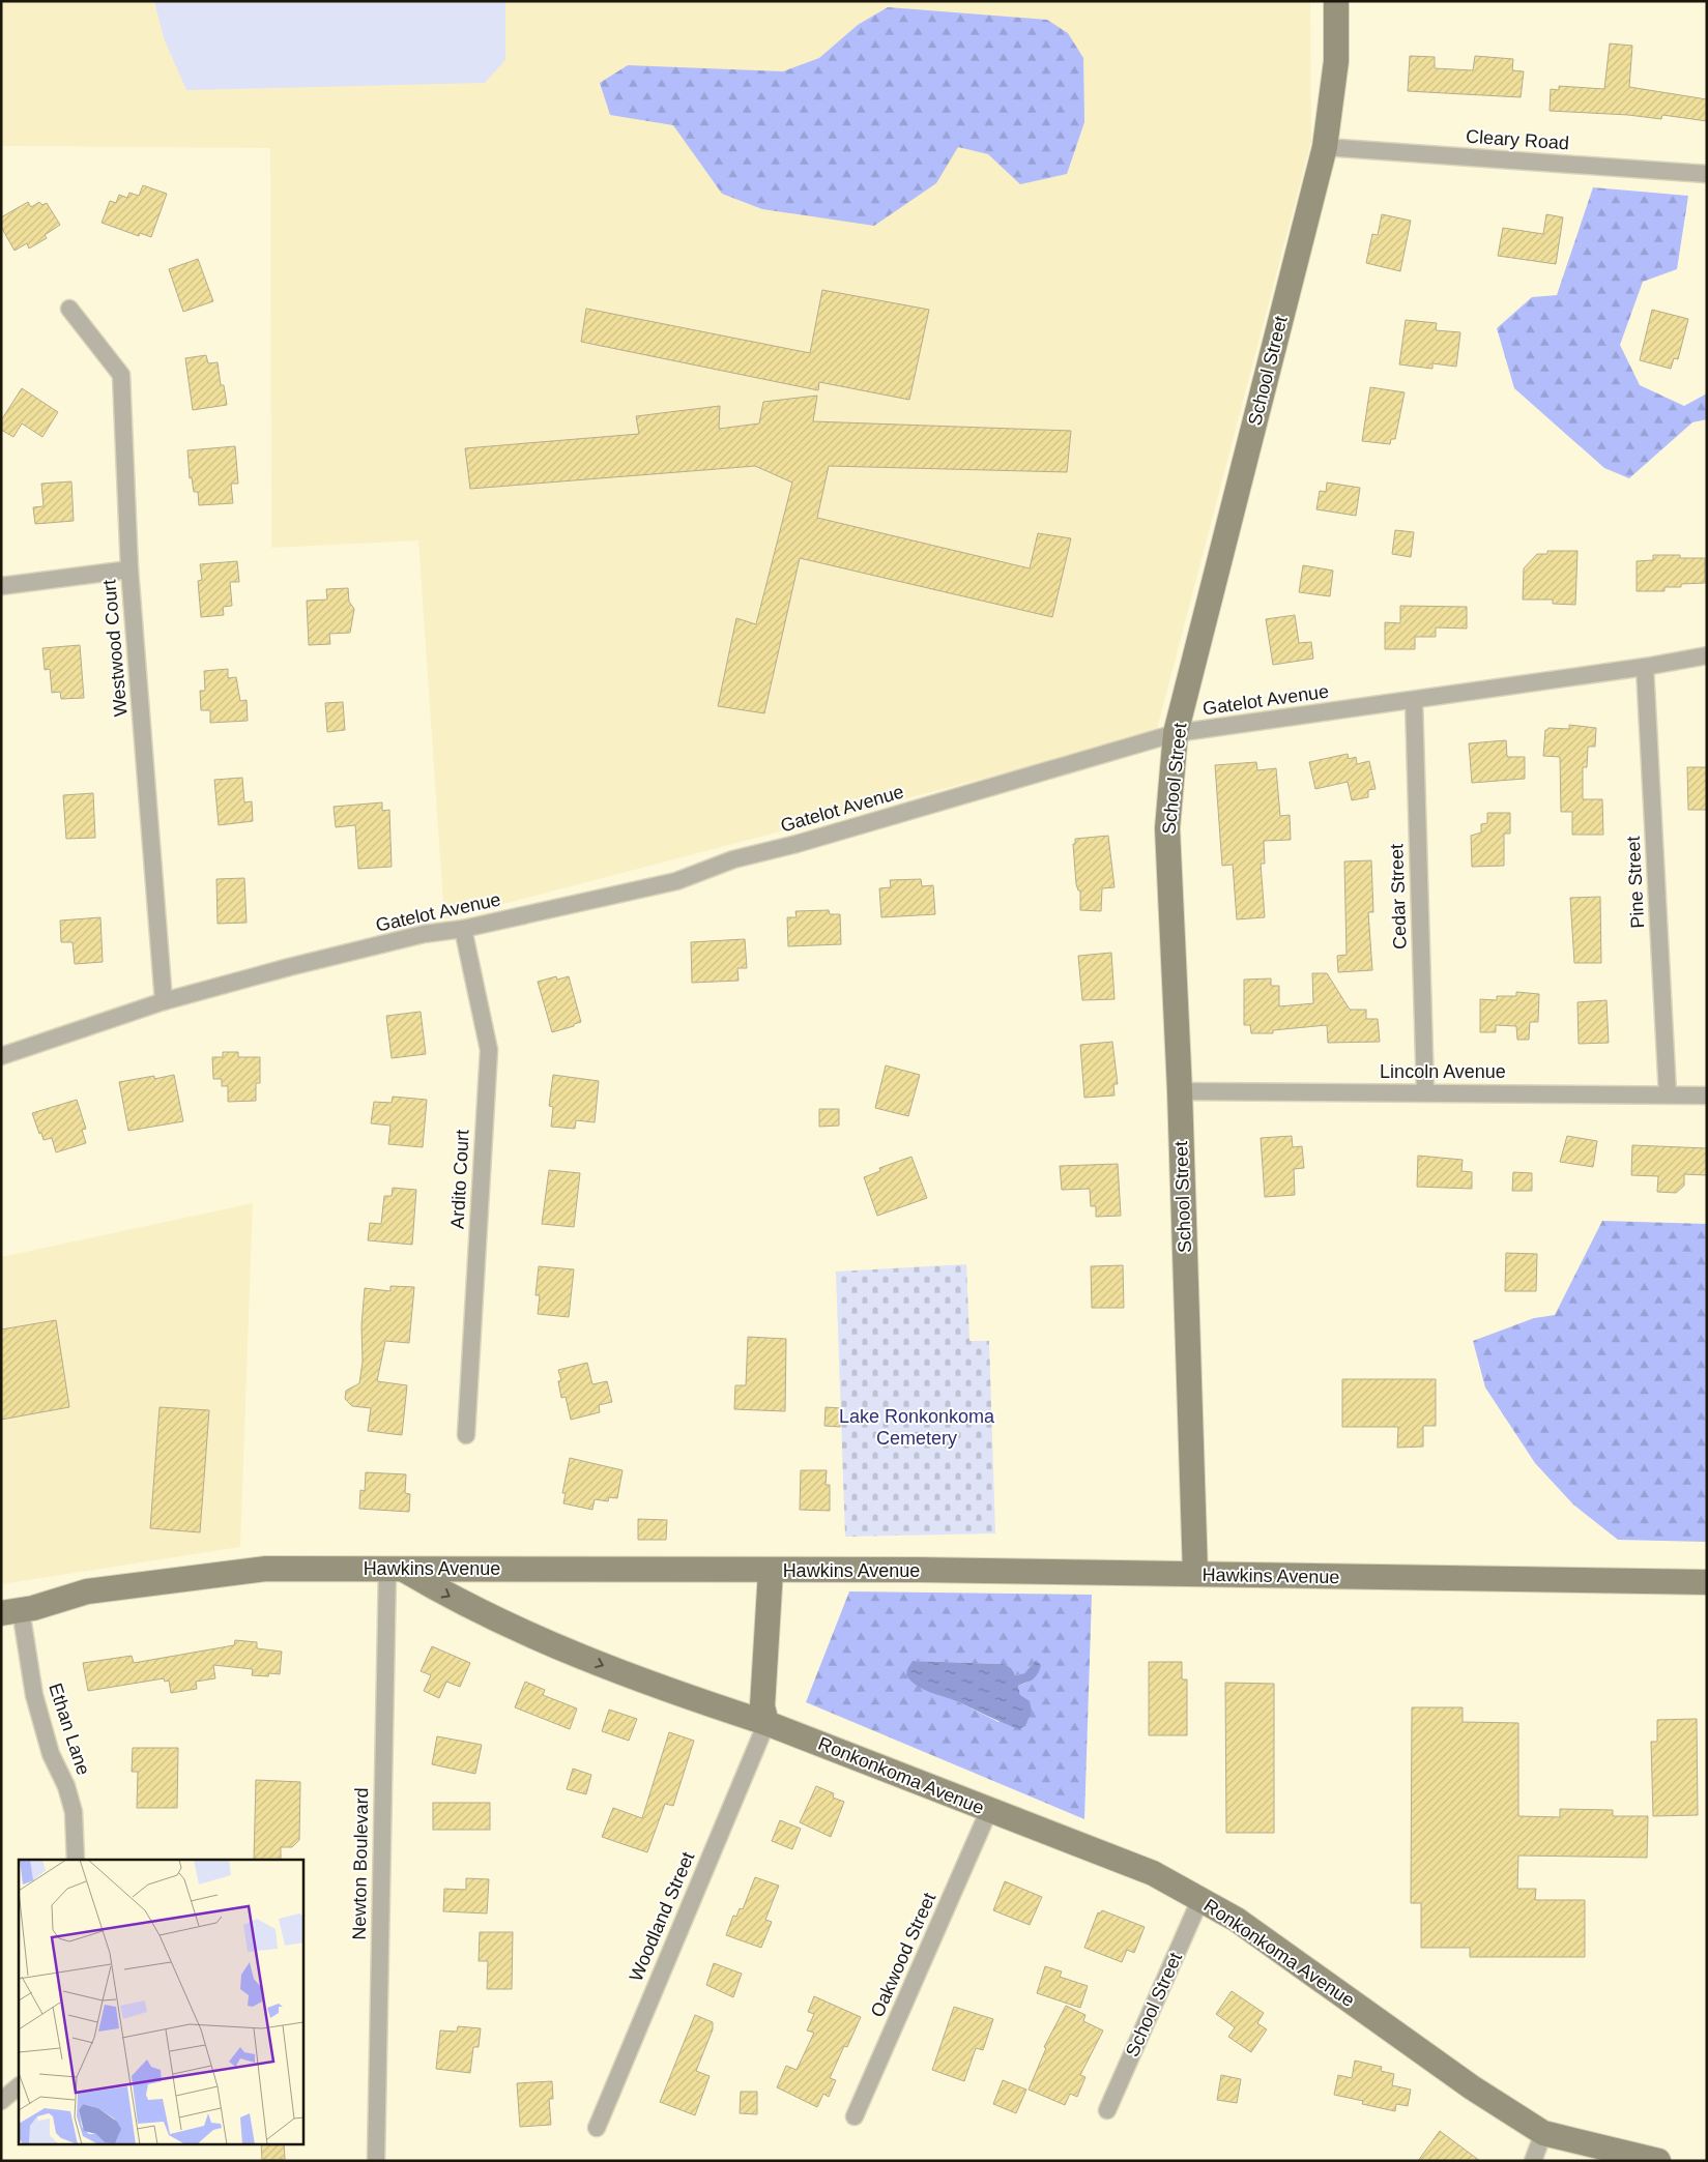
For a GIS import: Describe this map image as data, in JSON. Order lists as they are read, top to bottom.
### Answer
{
  "streets": {
    "street": [
      "Cleary Road",
      "School Street",
      "Westwood Court",
      "Gatelot Avenue",
      "Pine Street",
      "Cedar Street",
      "Lincoln Avenue",
      "Ardito Court",
      "Hawkins Avenue",
      "Ethan Lane",
      "Ronkonkoma Avenue",
      "Newton Boulevard",
      "Woodland Street",
      "Oakwood Street"
    ]
  },
  "crossings": [
    ["Cleary Road", "School Street"],
    ["School Street", "Gatelot Avenue"],
    ["School Street", "Lincoln Avenue"],
    ["School Street", "Hawkins Avenue"],
    ["School Street", "Ronkonkoma Avenue"],
    ["Westwood Court", "Gatelot Avenue"],
    ["Gatelot Avenue", "Pine Street"],
    ["Gatelot Avenue", "Cedar Street"],
    ["Gatelot Avenue", "Ardito Court"],
    ["Pine Street", "Lincoln Avenue"],
    ["Cedar Street", "Lincoln Avenue"],
    ["Hawkins Avenue", "Ethan Lane"],
    ["Hawkins Avenue", "Ronkonkoma Avenue"],
    ["Hawkins Avenue", "Newton Boulevard"],
    ["Ronkonkoma Avenue", "Newton Boulevard"],
    ["Ronkonkoma Avenue", "Woodland Street"],
    ["Ronkonkoma Avenue", "Oakwood Street"]
  ],
  "parks": ["Lake Ronkonkoma Cemetery"]
}
